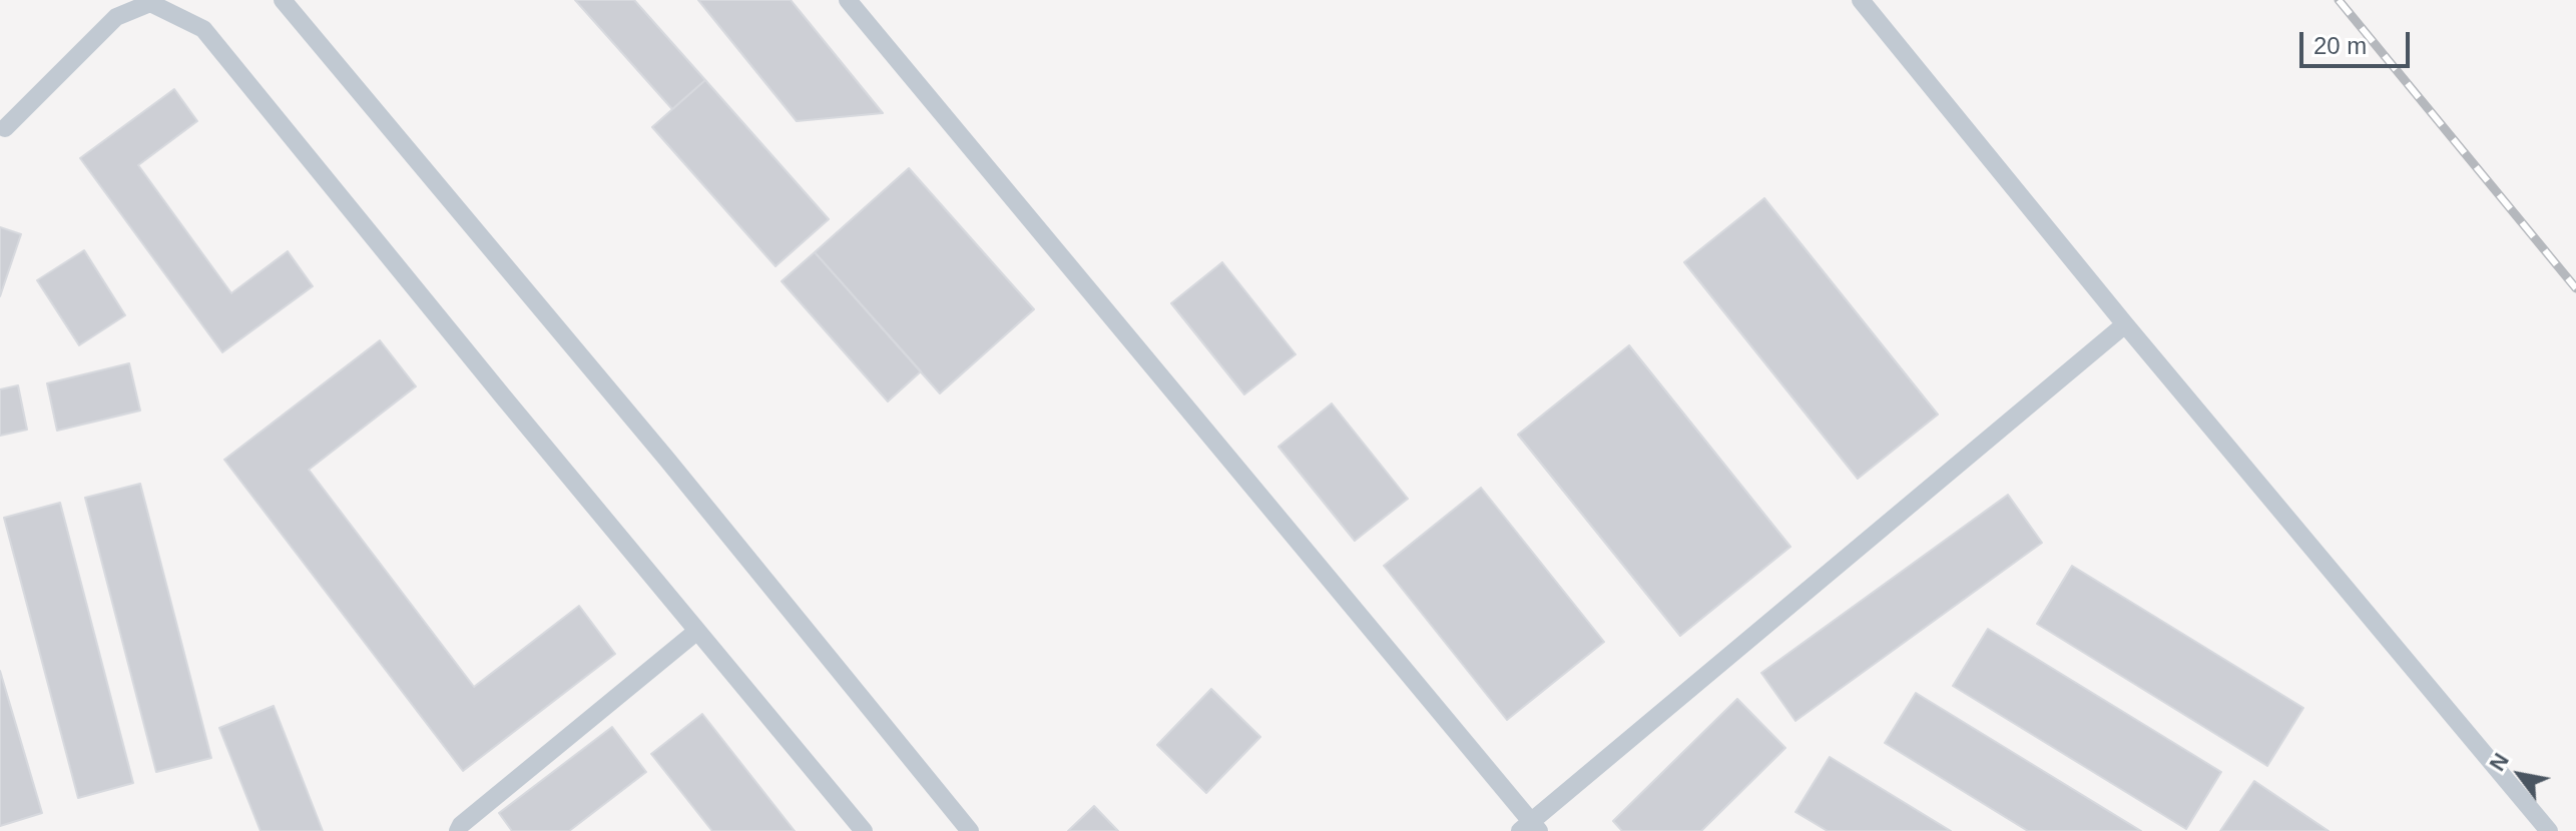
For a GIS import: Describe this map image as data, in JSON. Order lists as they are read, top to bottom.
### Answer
{
  "scale_bar": "20 m",
  "north": "top left"
}
